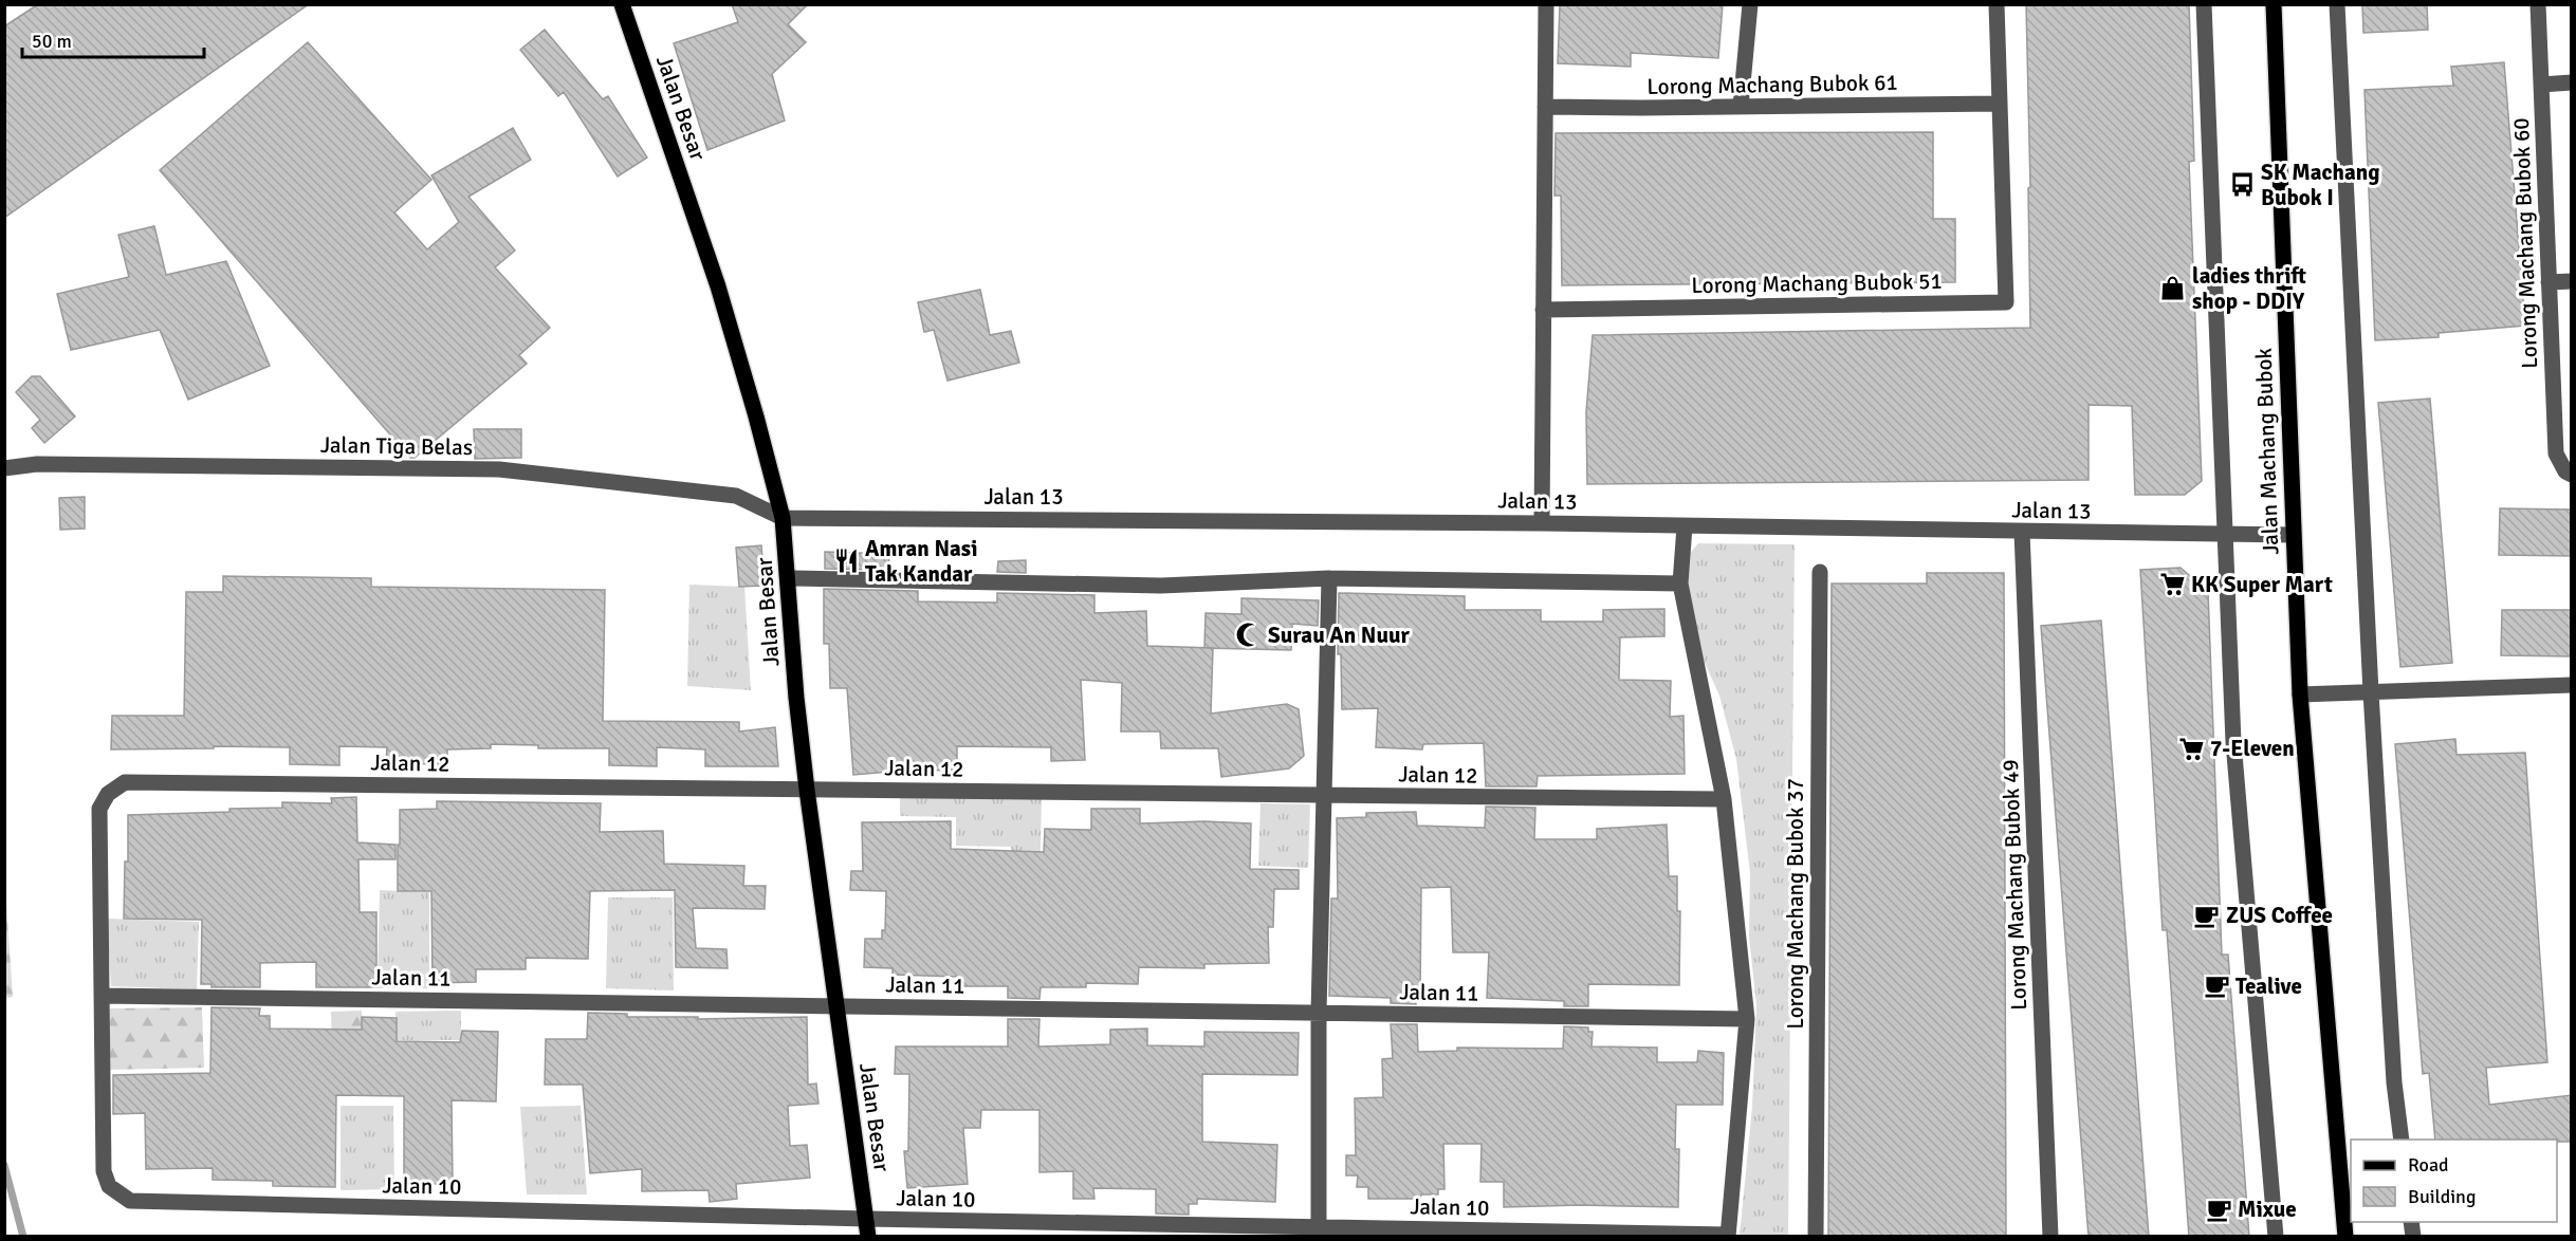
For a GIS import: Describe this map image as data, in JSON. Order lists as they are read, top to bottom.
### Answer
{
  "streets": {
    "main road": ["Jalan Besar", "Jalan Machang Bubok"],
    "street": [
      "Lorong Machang Bubok 61",
      "Lorong Machang Bubok 60",
      "Lorong Machang Bubok 51",
      "Jalan Tiga Belas",
      "Jalan 13",
      "Jalan 12",
      "Lorong Machang Bubok 49",
      "Lorong Machang Bubok 37",
      "Jalan 11",
      "Jalan 10"
    ]
  },
  "crossings": [
    ["Lorong Machang Bubok 61", "Lorong Machang Bubok 51"],
    ["Jalan Besar", "Jalan Tiga Belas"],
    ["Jalan Besar", "Jalan 13"],
    ["Jalan Besar", "Jalan 12"],
    ["Jalan Besar", "Jalan 11"],
    ["Jalan Besar", "Jalan 10"],
    ["Jalan Tiga Belas", "Jalan 13"],
    ["Jalan Machang Bubok", "Jalan 13"],
    ["Jalan 13", "Lorong Machang Bubok 49"],
    ["Jalan 12", "Jalan 11"],
    ["Jalan 12", "Jalan 10"],
    ["Jalan 11", "Jalan 10"]
  ],
  "places": {
    "bus stop": ["SK Machang Bubok I"],
    "shop": ["ladies thrift shop - DDIY"],
    "restaurant": ["Amran Nasi Tak Kandar"],
    "supermarket": ["KK Super Mart", "7-Eleven"],
    "mosque": ["Surau An Nuur"],
    "cafe": ["ZUS Coffee", "Tealive", "Mixue"]
  },
  "legend": ["Road", "Building"],
  "scale_bar": "50 m"
}
